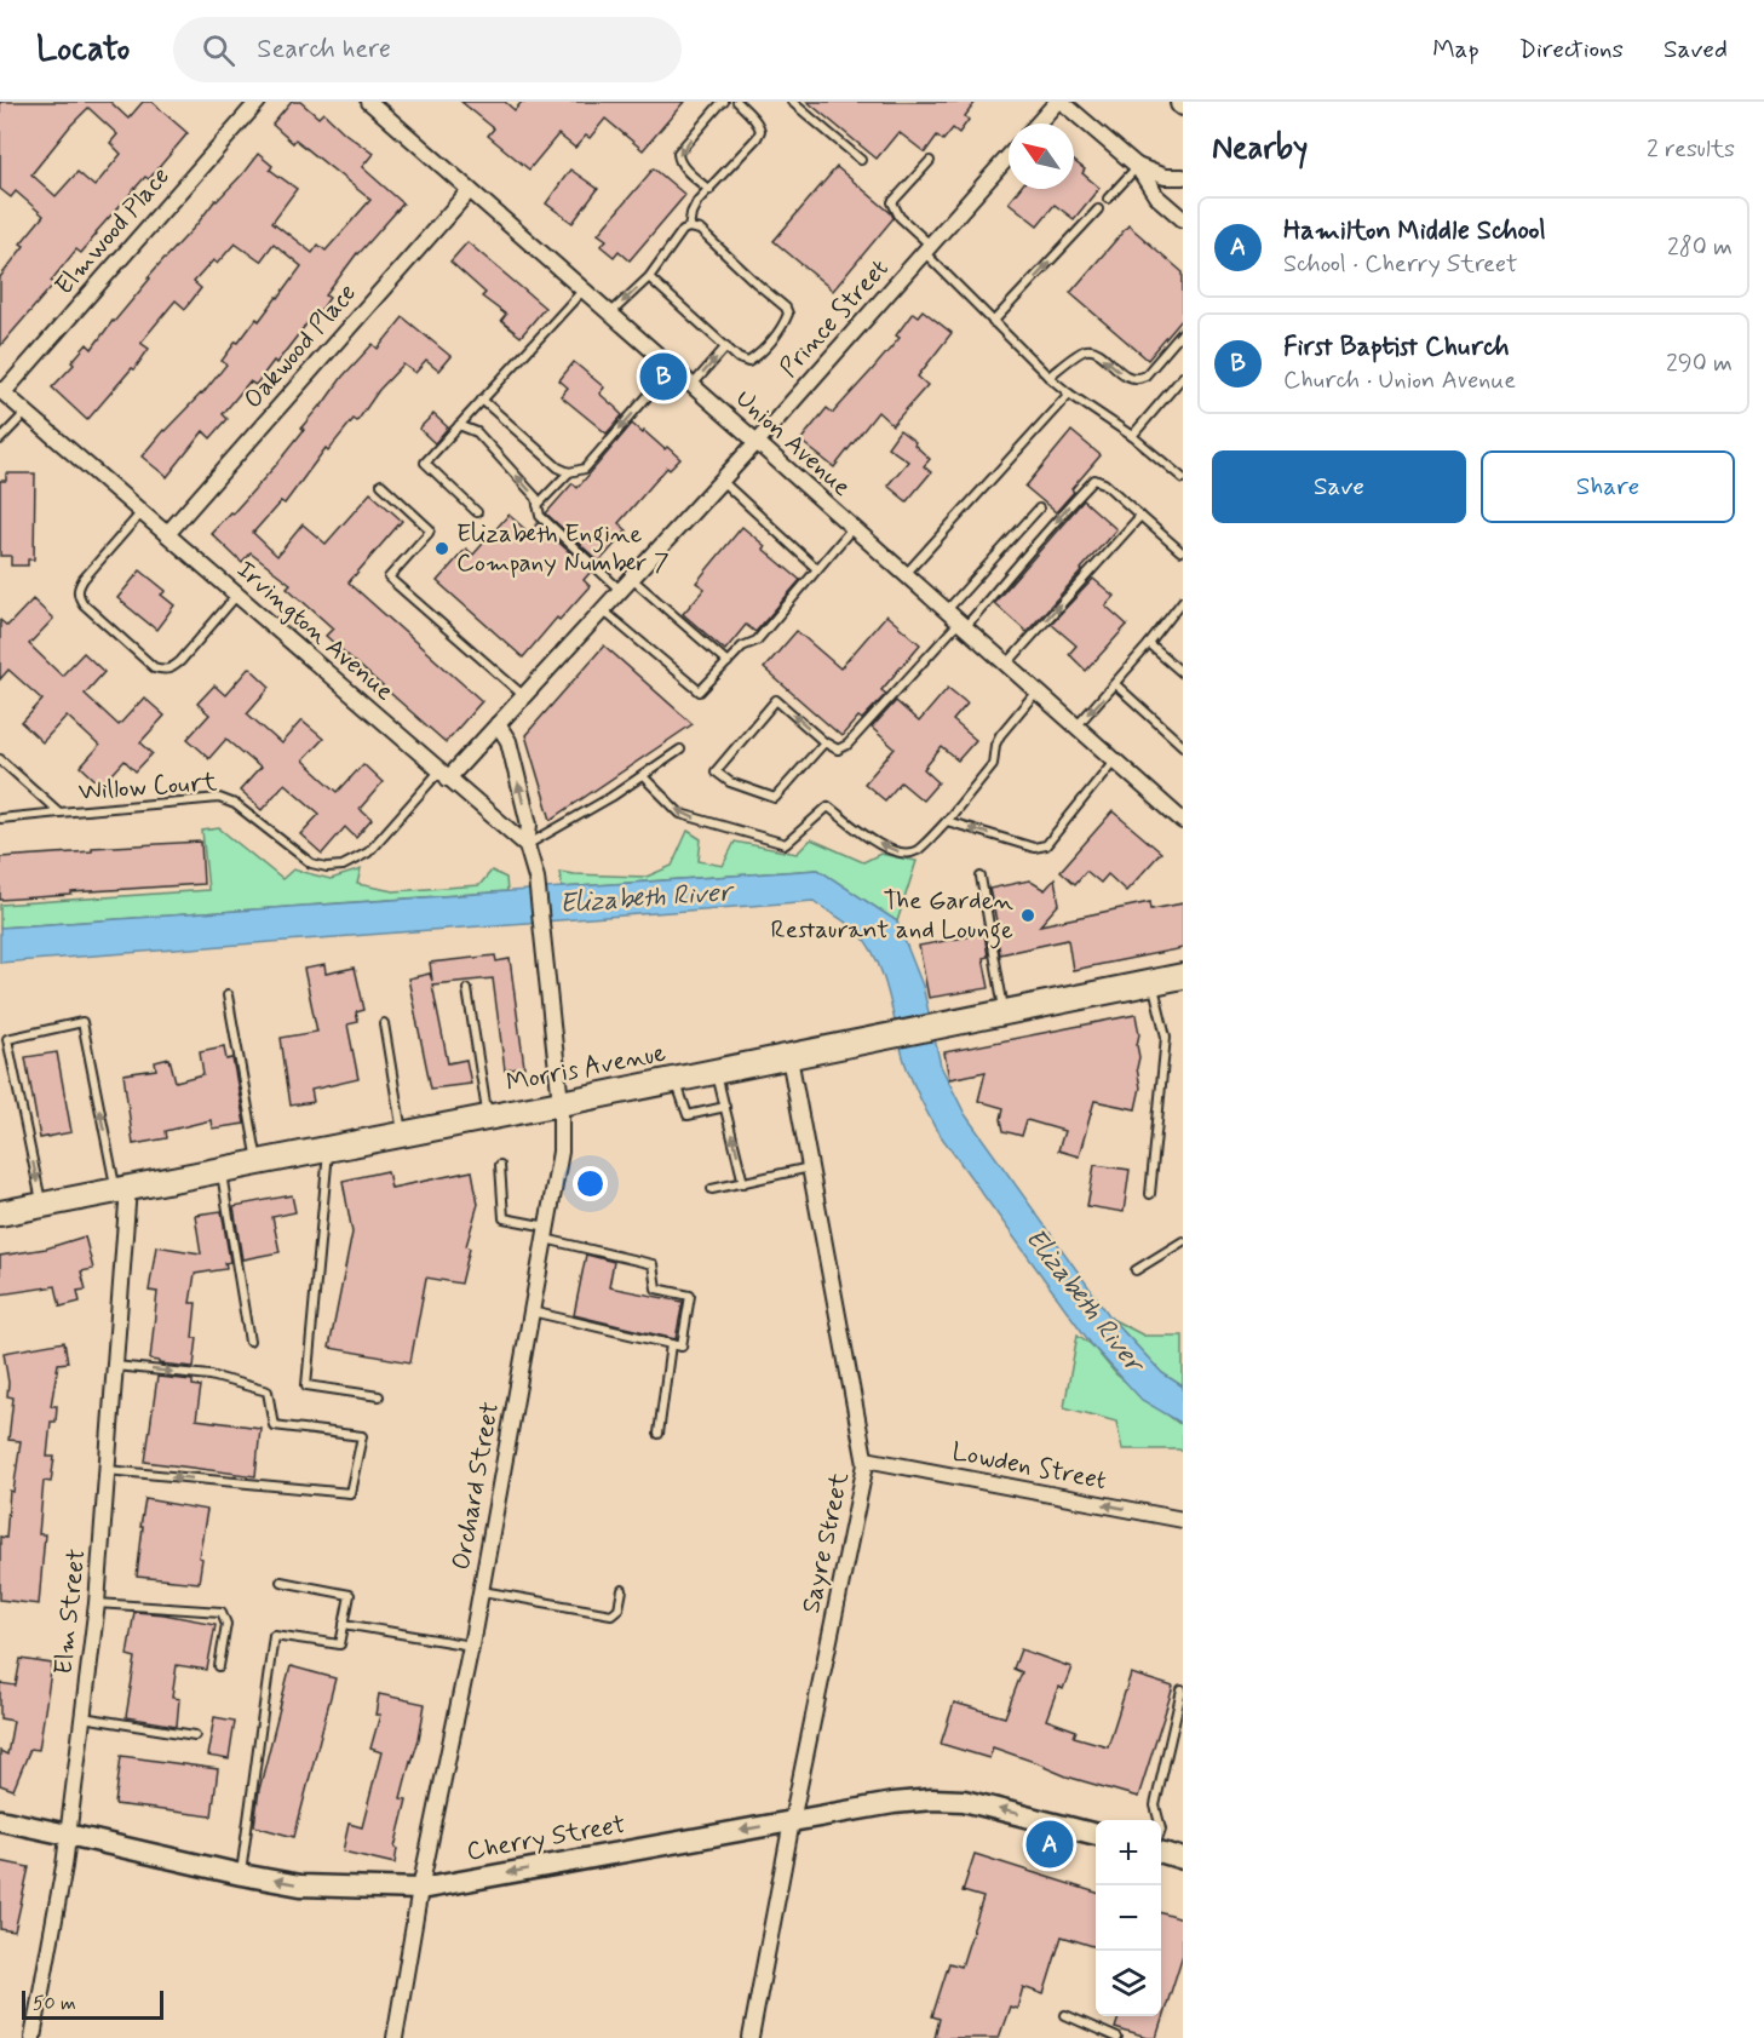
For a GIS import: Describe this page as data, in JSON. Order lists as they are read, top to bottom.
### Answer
{
  "streets": {
    "main road": ["Morris Avenue"],
    "street": [
      "Elmwood Place",
      "Prince Street",
      "Oakwood Place",
      "Union Avenue",
      "Irvington Avenue",
      "Lowden Street",
      "Orchard Street",
      "Sayre Street",
      "Elm Street",
      "Cherry Street"
    ],
    "lane": ["Willow Court"]
  },
  "crossings": [
    ["Elmwood Place", "Irvington Avenue"],
    ["Prince Street", "Union Avenue"],
    ["Prince Street", "Irvington Avenue"],
    ["Prince Street", "Willow Court"],
    ["Oakwood Place", "Union Avenue"],
    ["Oakwood Place", "Irvington Avenue"],
    ["Irvington Avenue", "Willow Court"],
    ["Irvington Avenue", "Orchard Street"],
    ["Morris Avenue", "Orchard Street"],
    ["Morris Avenue", "Sayre Street"],
    ["Morris Avenue", "Elm Street"],
    ["Lowden Street", "Sayre Street"],
    ["Orchard Street", "Cherry Street"],
    ["Sayre Street", "Cherry Street"],
    ["Elm Street", "Cherry Street"]
  ],
  "one_way": ["Lowden Street", "Cherry Street"],
  "water": ["Elizabeth River"],
  "places": ["Elizabeth Engine Company Number 7", "The Garden Restaurant and Lounge"],
  "scale_bar": "50 m",
  "north": "top left",
  "page": {
    "header": "Locato",
    "search": "Search here",
    "nav": ["Map", "Directions", "Saved"],
    "heading": ["Nearby", "2 results"],
    "list": [
      {
        "mark": "A",
        "name": "Hamilton Middle School",
        "note": "School · Cherry Street",
        "value": "280 m"
      },
      {
        "mark": "B",
        "name": "First Baptist Church",
        "note": "Church · Union Avenue",
        "value": "290 m"
      }
    ],
    "pins": ["B", "A"],
    "buttons": ["Save", "Share"],
    "map_buttons": ["+", "−"],
    "scale": "50 m"
  }
}
